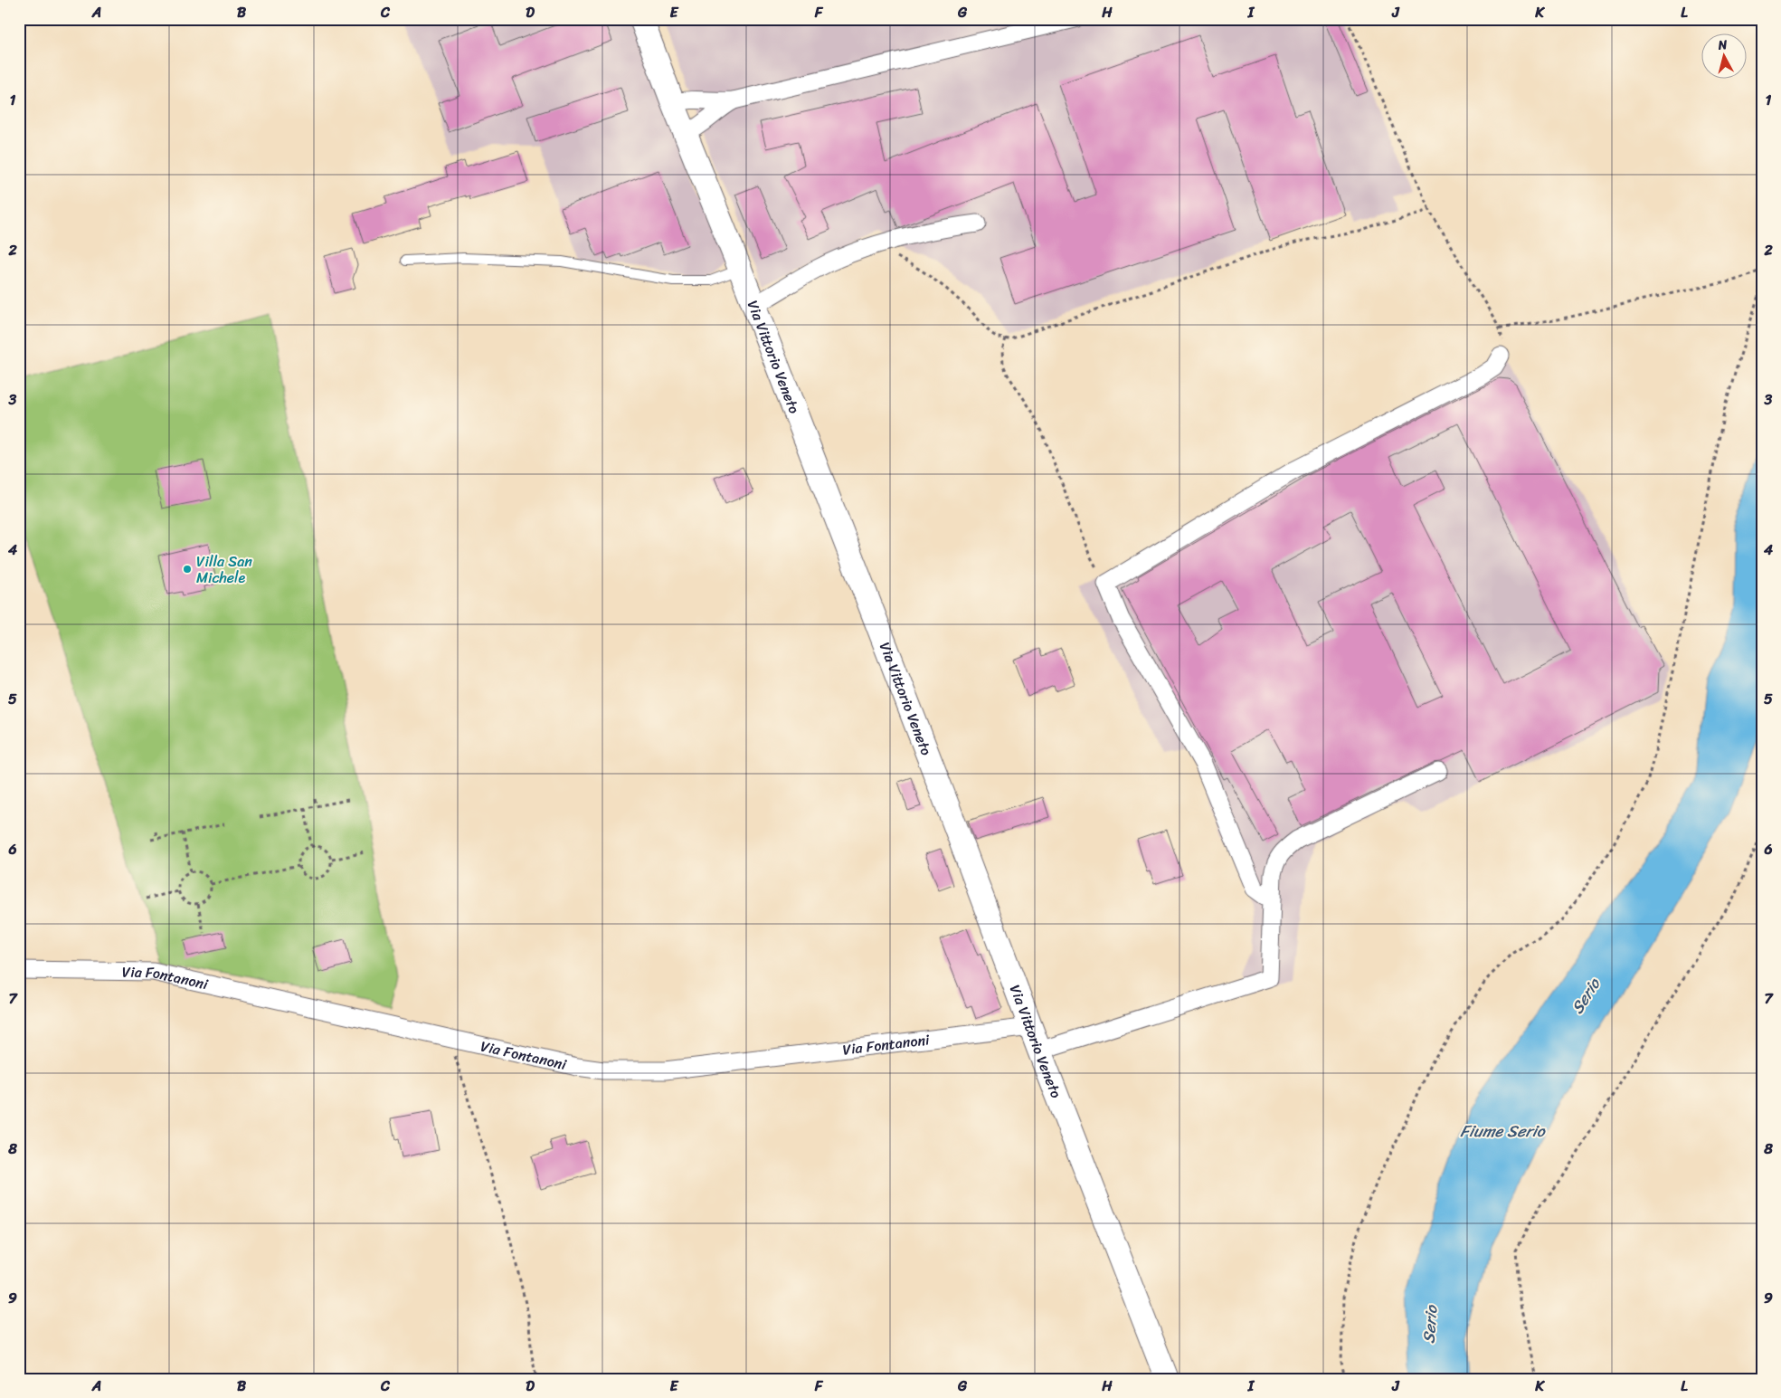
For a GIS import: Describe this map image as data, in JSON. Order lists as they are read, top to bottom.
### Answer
{
  "streets": {
    "main road": ["Via Vittorio Veneto"],
    "street": ["Via Fontanoni"]
  },
  "crossings": [
    ["Via Vittorio Veneto", "Via Fontanoni"]
  ],
  "water": ["Serio", "Fiume Serio"],
  "places": ["Villa San Michele"],
  "north": "top",
  "grid": {
    "columns": [
      "A",
      "B",
      "C",
      "D",
      "E",
      "F",
      "G",
      "H",
      "I",
      "J",
      "K",
      "L"
    ],
    "rows": [
      "1",
      "2",
      "3",
      "4",
      "5",
      "6",
      "7",
      "8",
      "9"
    ]
  }
}
